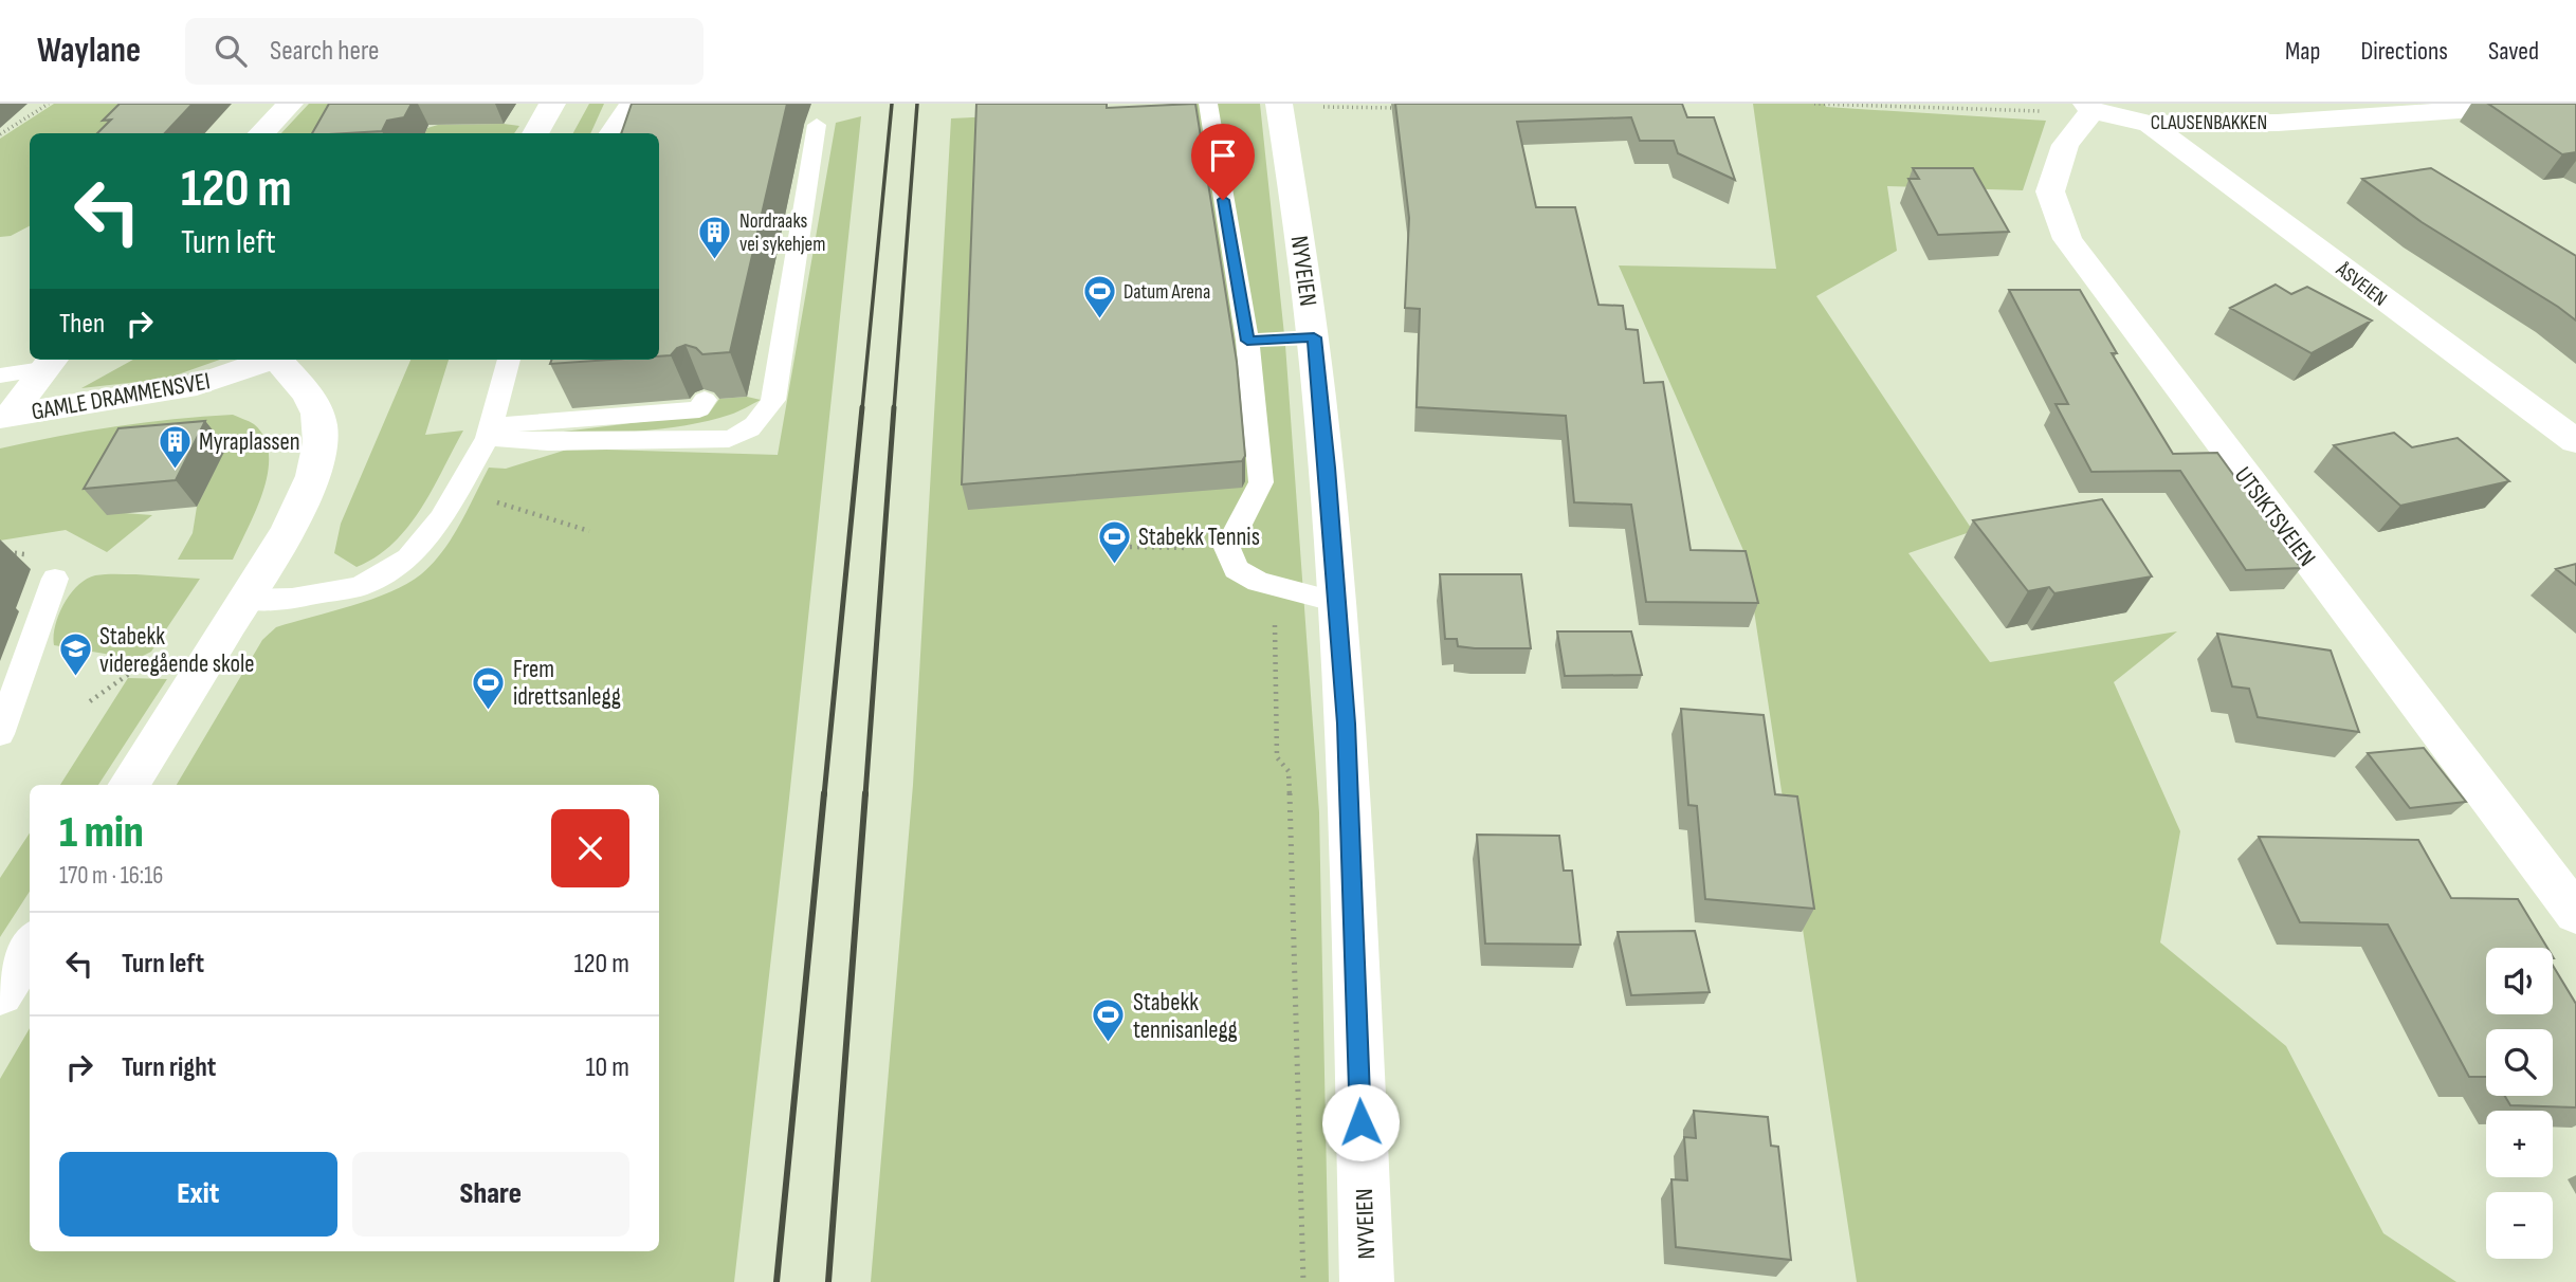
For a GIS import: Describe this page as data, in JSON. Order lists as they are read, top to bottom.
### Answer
{
  "streets": {
    "street": [
      "CLAUSENBAKKEN",
      "NYVEIEN",
      "ÅSVEIEN",
      "GAMLE DRAMMENSVEI",
      "UTSIKTSVEIEN"
    ]
  },
  "crossings": [
    ["CLAUSENBAKKEN", "ÅSVEIEN"],
    ["CLAUSENBAKKEN", "UTSIKTSVEIEN"]
  ],
  "places": {
    "building": ["Nordraaks vei sykehjem", "Myraplassen"],
    "sports": [
      "Datum Arena",
      "Stabekk Tennis",
      "Frem idrettsanlegg",
      "Stabekk tennisanlegg"
    ],
    "school or university": ["Stabekk videregående skole"]
  },
  "page": {
    "header": "Waylane",
    "search": "Search here",
    "nav": ["Map", "Directions", "Saved"],
    "turn": ["120 m", "Turn left"],
    "then": "Then",
    "heading": ["1 min", "170 m · 16:16"],
    "list": [
      {
        "name": "Turn left",
        "value": "120 m"
      },
      {
        "name": "Turn right",
        "value": "10 m"
      }
    ],
    "map_buttons": ["+", "−"],
    "buttons": ["Exit", "Share"]
  }
}
